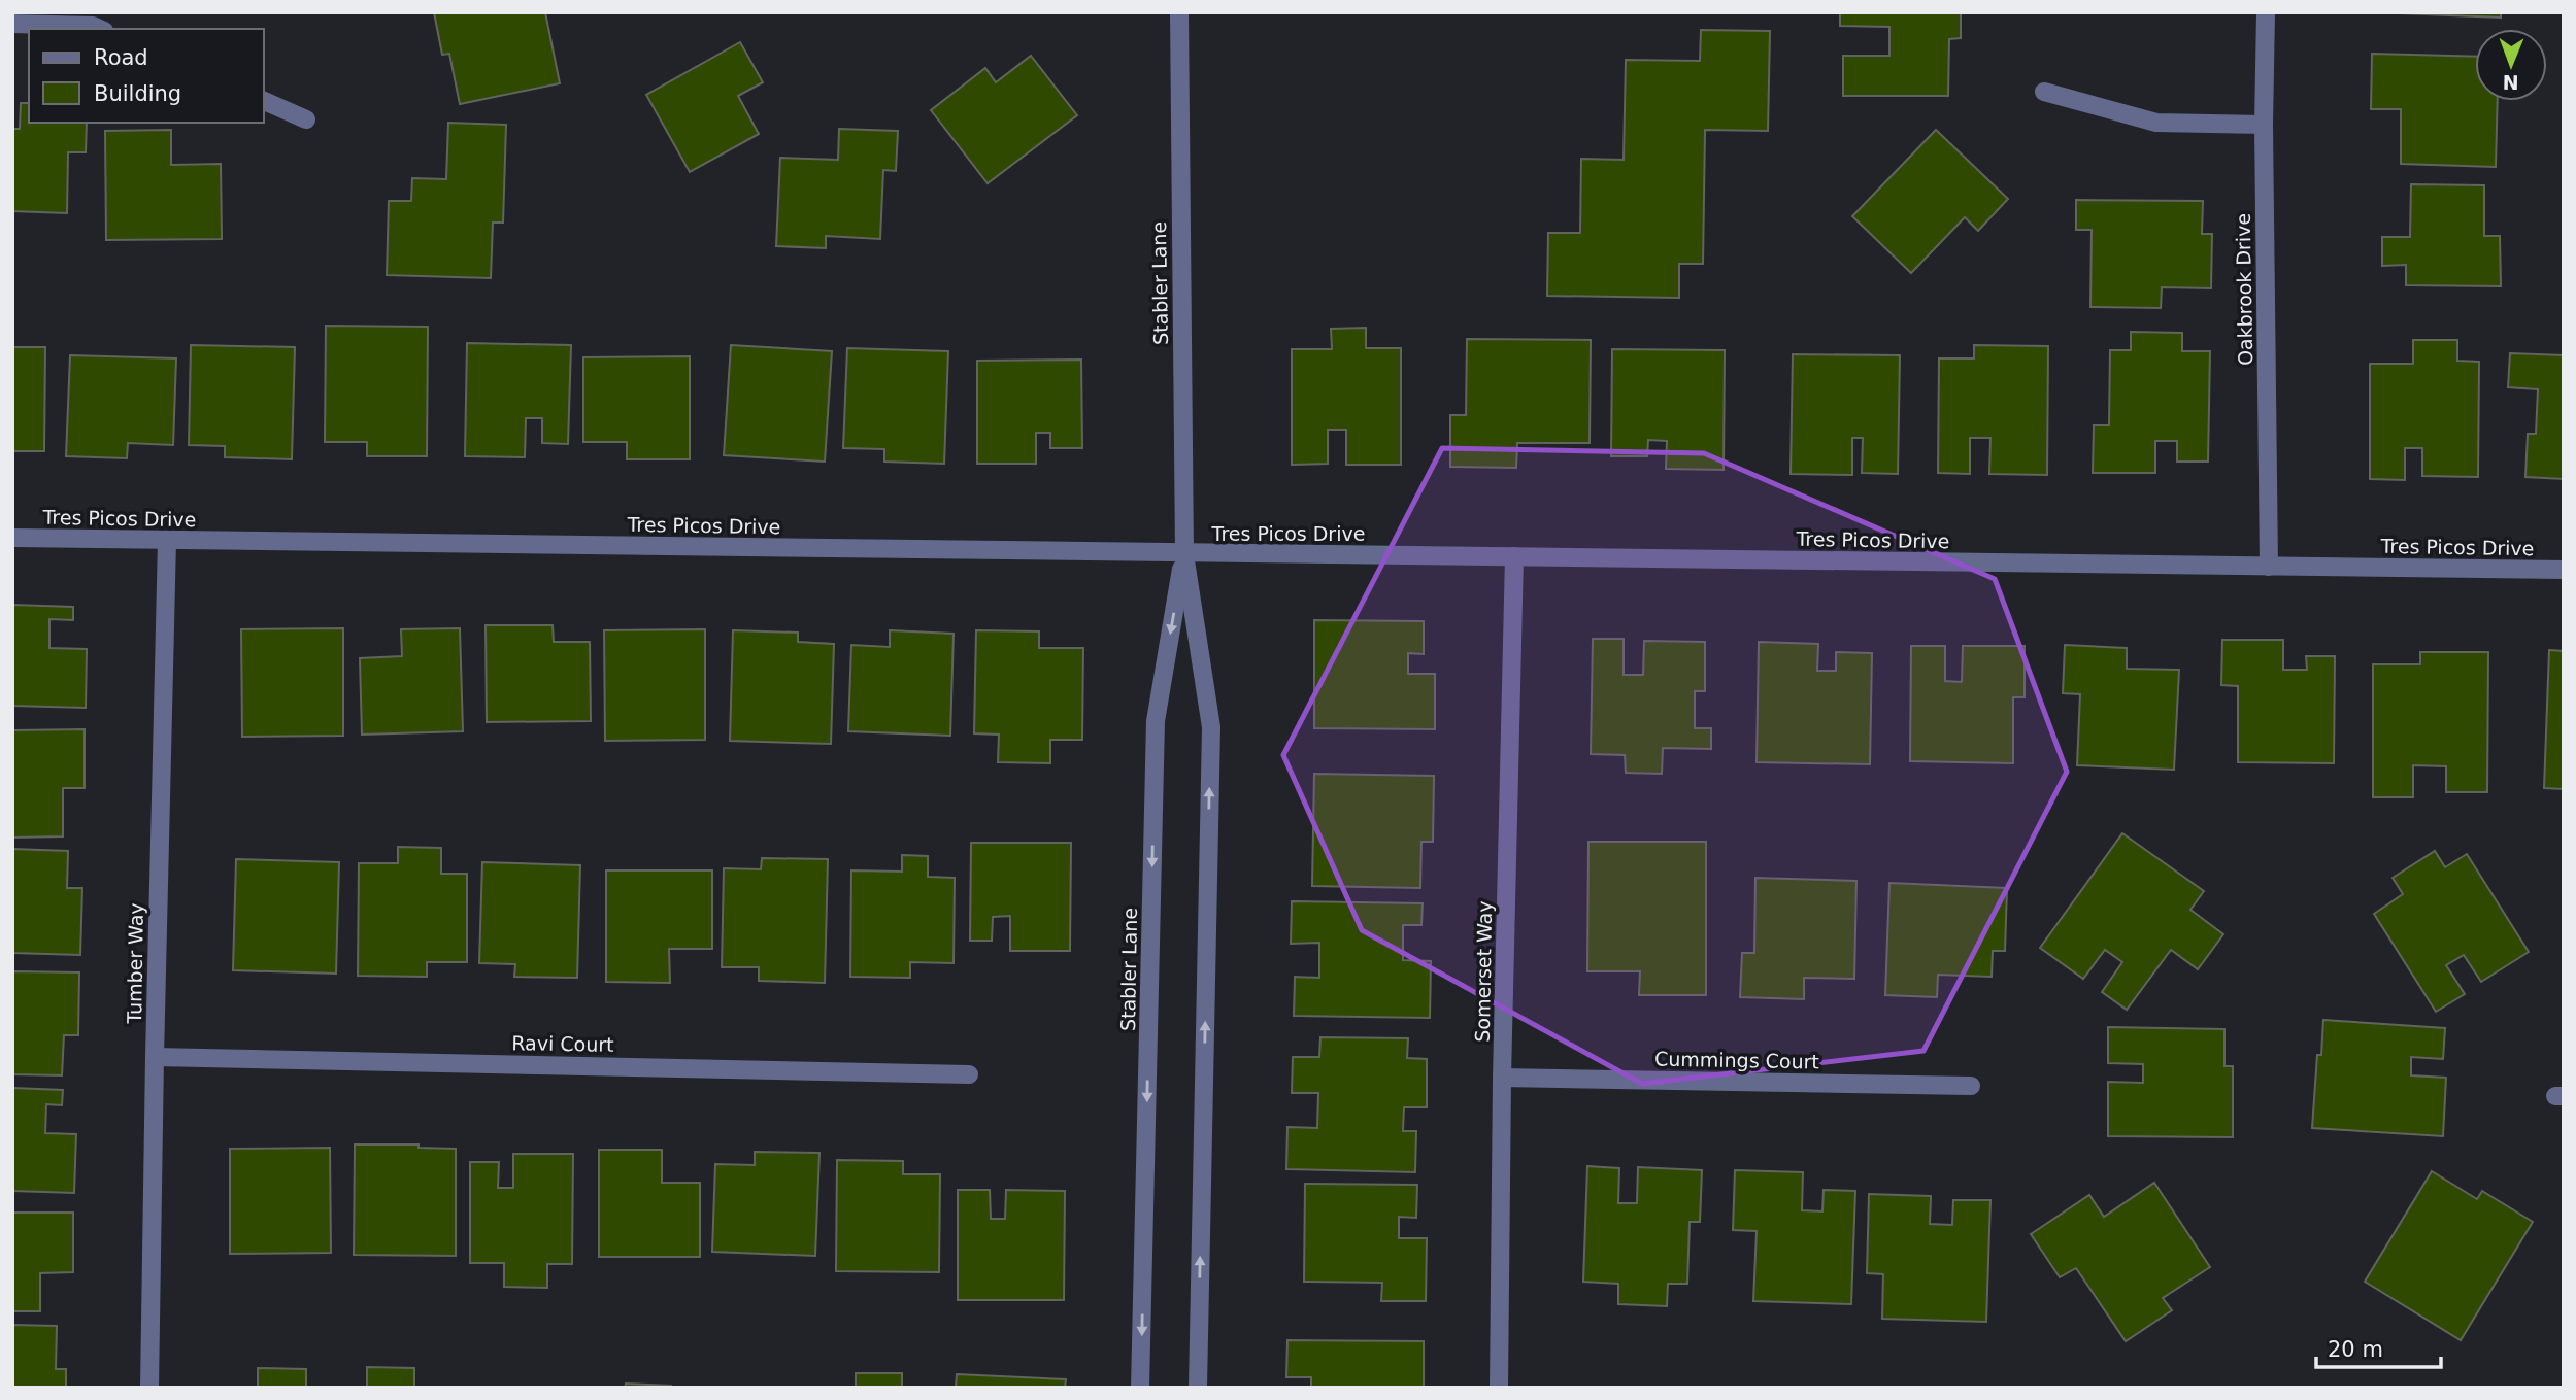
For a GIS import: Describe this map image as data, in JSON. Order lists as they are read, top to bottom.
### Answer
{
  "streets": {
    "street": [
      "Stabler Lane",
      "Oakbrook Drive",
      "Tres Picos Drive",
      "Tumber Way",
      "Somerset Way",
      "Ravi Court",
      "Cummings Court"
    ]
  },
  "crossings": [
    ["Stabler Lane", "Tres Picos Drive"],
    ["Oakbrook Drive", "Tres Picos Drive"],
    ["Tres Picos Drive", "Tumber Way"],
    ["Tres Picos Drive", "Somerset Way"],
    ["Tumber Way", "Ravi Court"],
    ["Somerset Way", "Cummings Court"]
  ],
  "legend": ["Road", "Building"],
  "scale_bar": "20 m",
  "north": "bottom"
}
